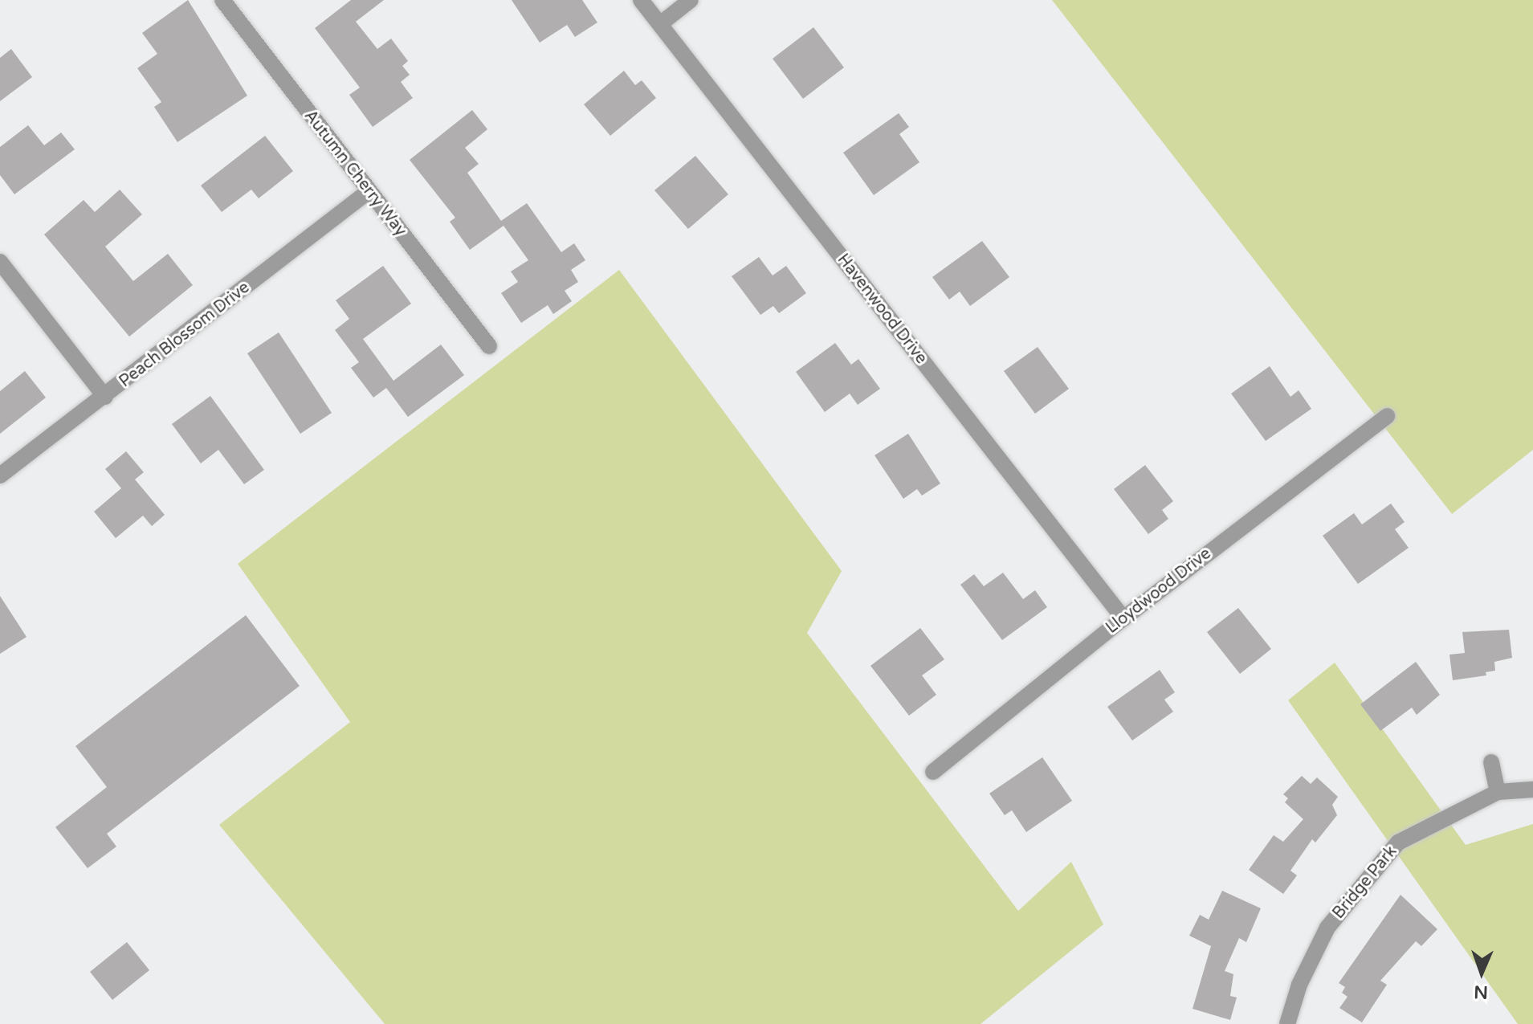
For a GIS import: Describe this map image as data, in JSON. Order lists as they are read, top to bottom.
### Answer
{
  "streets": {
    "street": [
      "Autumn Cherry Way",
      "Havenwood Drive",
      "Peach Blossom Drive",
      "Lloydwood Drive",
      "Bridge Park"
    ]
  },
  "crossings": [
    ["Autumn Cherry Way", "Peach Blossom Drive"],
    ["Havenwood Drive", "Lloydwood Drive"]
  ],
  "north": "bottom"
}
